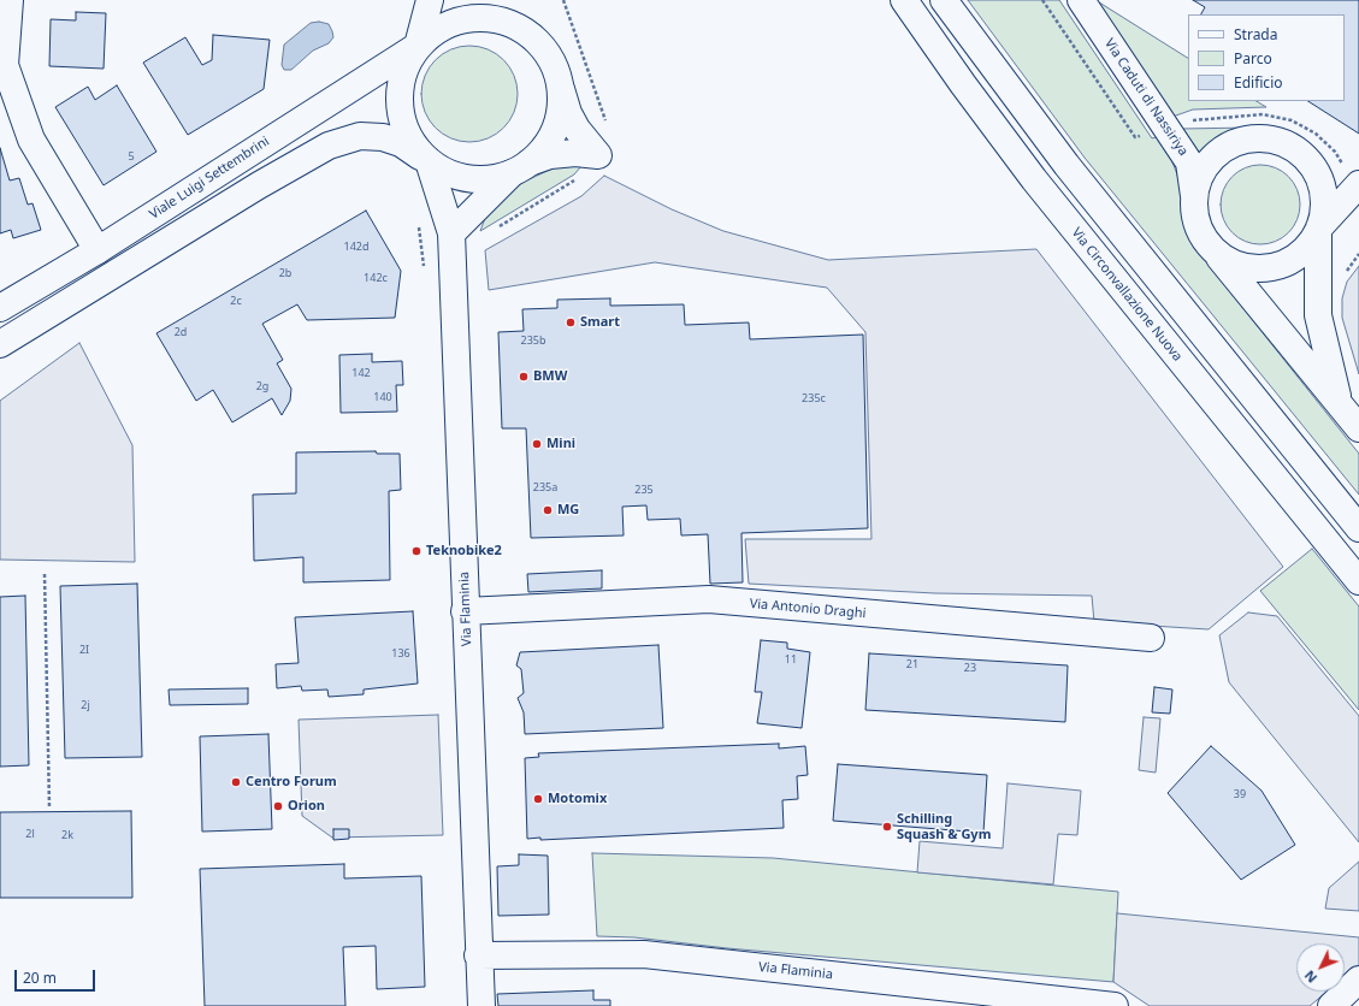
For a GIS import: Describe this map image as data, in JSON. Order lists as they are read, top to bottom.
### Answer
{
  "streets": {
    "street": [
      "Via Caduti di Nassiriya",
      "Viale Luigi Settembrini",
      "Via Circonvallazione Nuova",
      "Via Flaminia",
      "Via Antonio Draghi"
    ]
  },
  "crossings": [
    ["Viale Luigi Settembrini", "Via Flaminia"],
    ["Via Flaminia", "Via Antonio Draghi"]
  ],
  "places": [
    "Smart",
    "BMW",
    "Mini",
    "MG",
    "Teknobike2",
    "Centro Forum",
    "Motomix",
    "Orion",
    "Schilling Squash & Gym"
  ],
  "house_numbers": [
    "5",
    "142d",
    "2b",
    "142c",
    "2c",
    "2d",
    "235b",
    "142",
    "2g",
    "140",
    "235c",
    "235a",
    "235",
    "2I",
    "136",
    "11",
    "21",
    "23",
    "2j",
    "39",
    "2l",
    "2k"
  ],
  "legend": ["Strada", "Parco", "Edificio"],
  "scale_bar": "20 m",
  "north": "bottom left"
}
